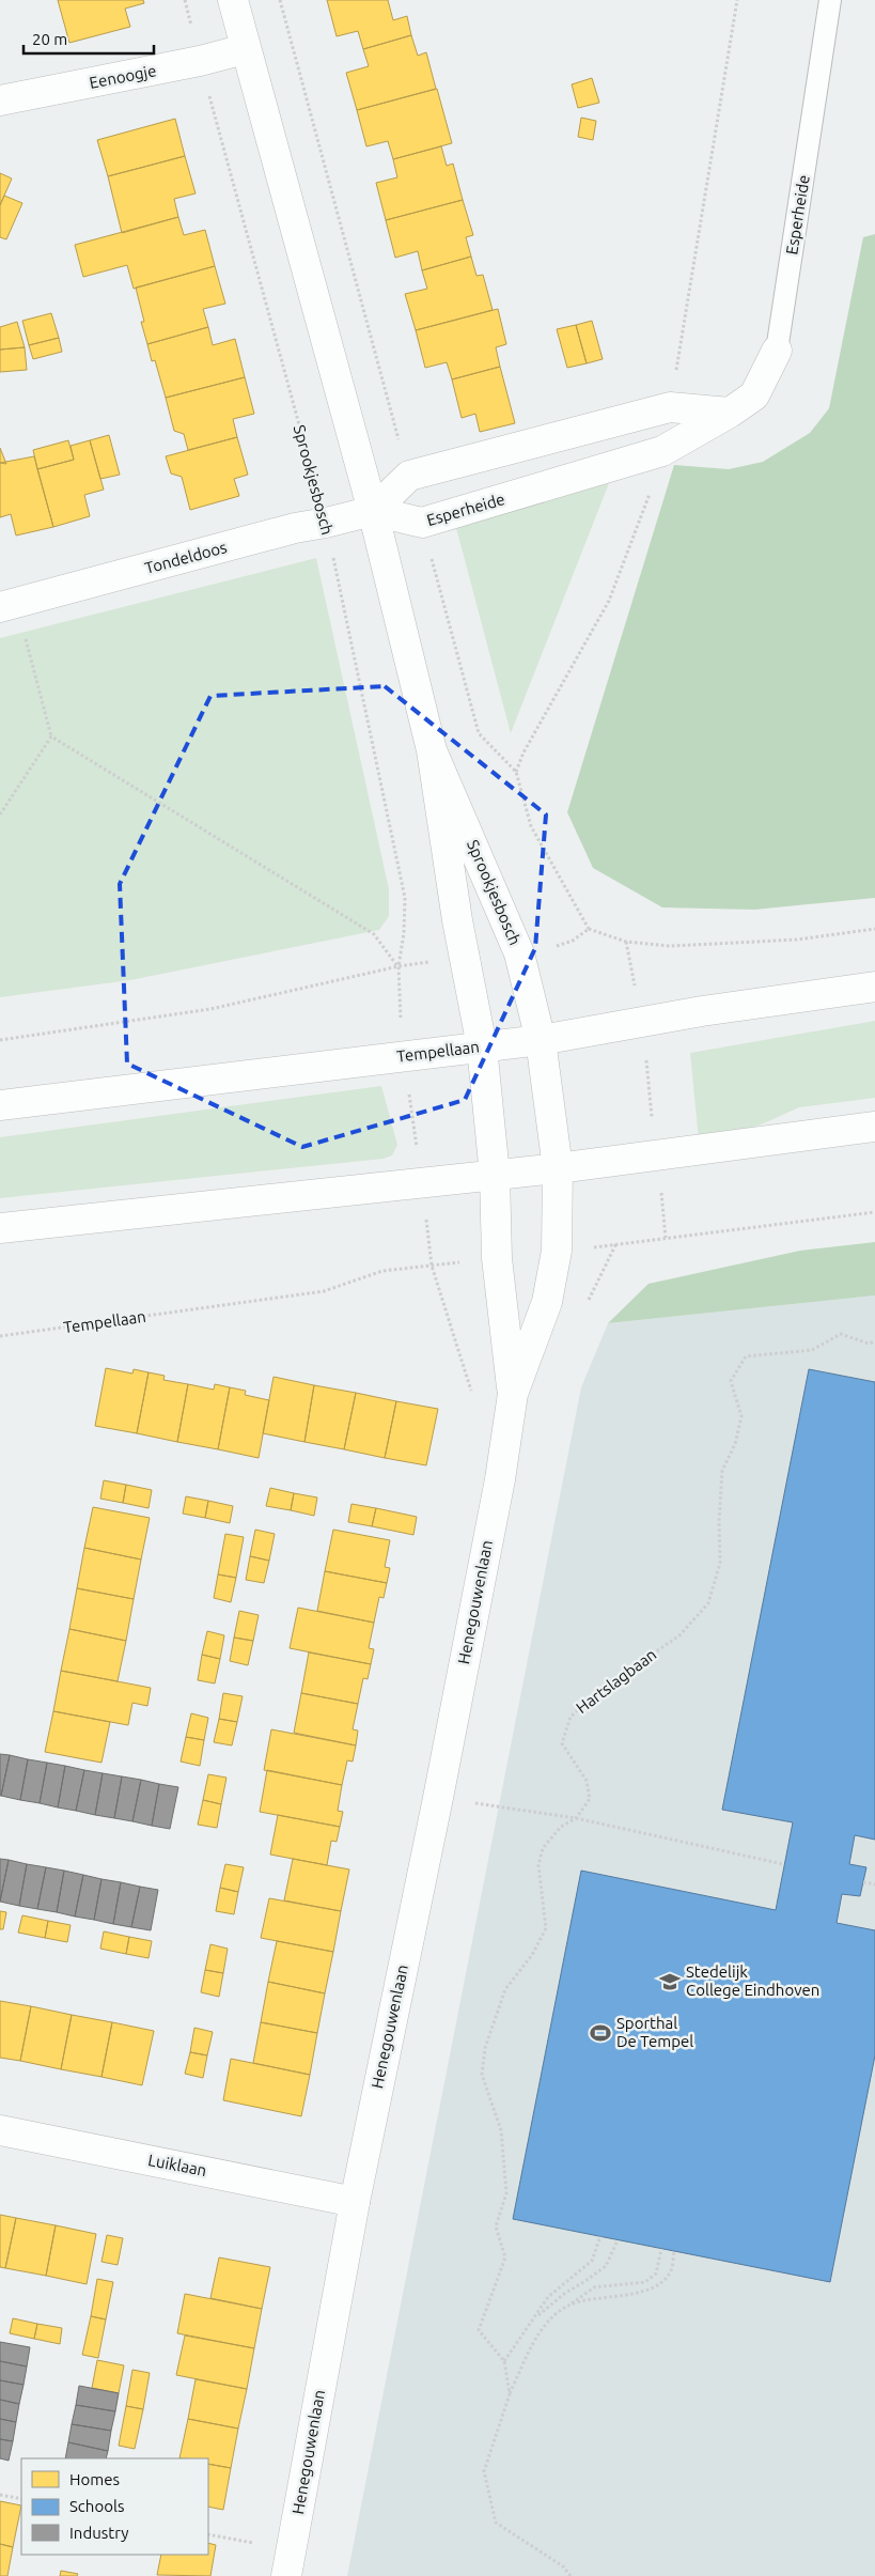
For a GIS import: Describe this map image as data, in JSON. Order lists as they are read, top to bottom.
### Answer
{
  "streets": {
    "street": [
      "Eenoogje",
      "Esperheide",
      "Sprookjesbosch",
      "Tondeldoos",
      "Tempellaan",
      "Henegouwenlaan",
      "Luiklaan"
    ],
    "path": ["Hartslagbaan"]
  },
  "crossings": [
    ["Eenoogje", "Sprookjesbosch"],
    ["Esperheide", "Sprookjesbosch"],
    ["Esperheide", "Tondeldoos"],
    ["Sprookjesbosch", "Tondeldoos"],
    ["Sprookjesbosch", "Tempellaan"],
    ["Sprookjesbosch", "Henegouwenlaan"],
    ["Tempellaan", "Henegouwenlaan"],
    ["Henegouwenlaan", "Luiklaan"]
  ],
  "places": {
    "school or university": ["Stedelijk College Eindhoven"],
    "sports": ["Sporthal De Tempel"]
  },
  "legend": ["Homes", "Schools", "Industry"],
  "scale_bar": "20 m"
}
